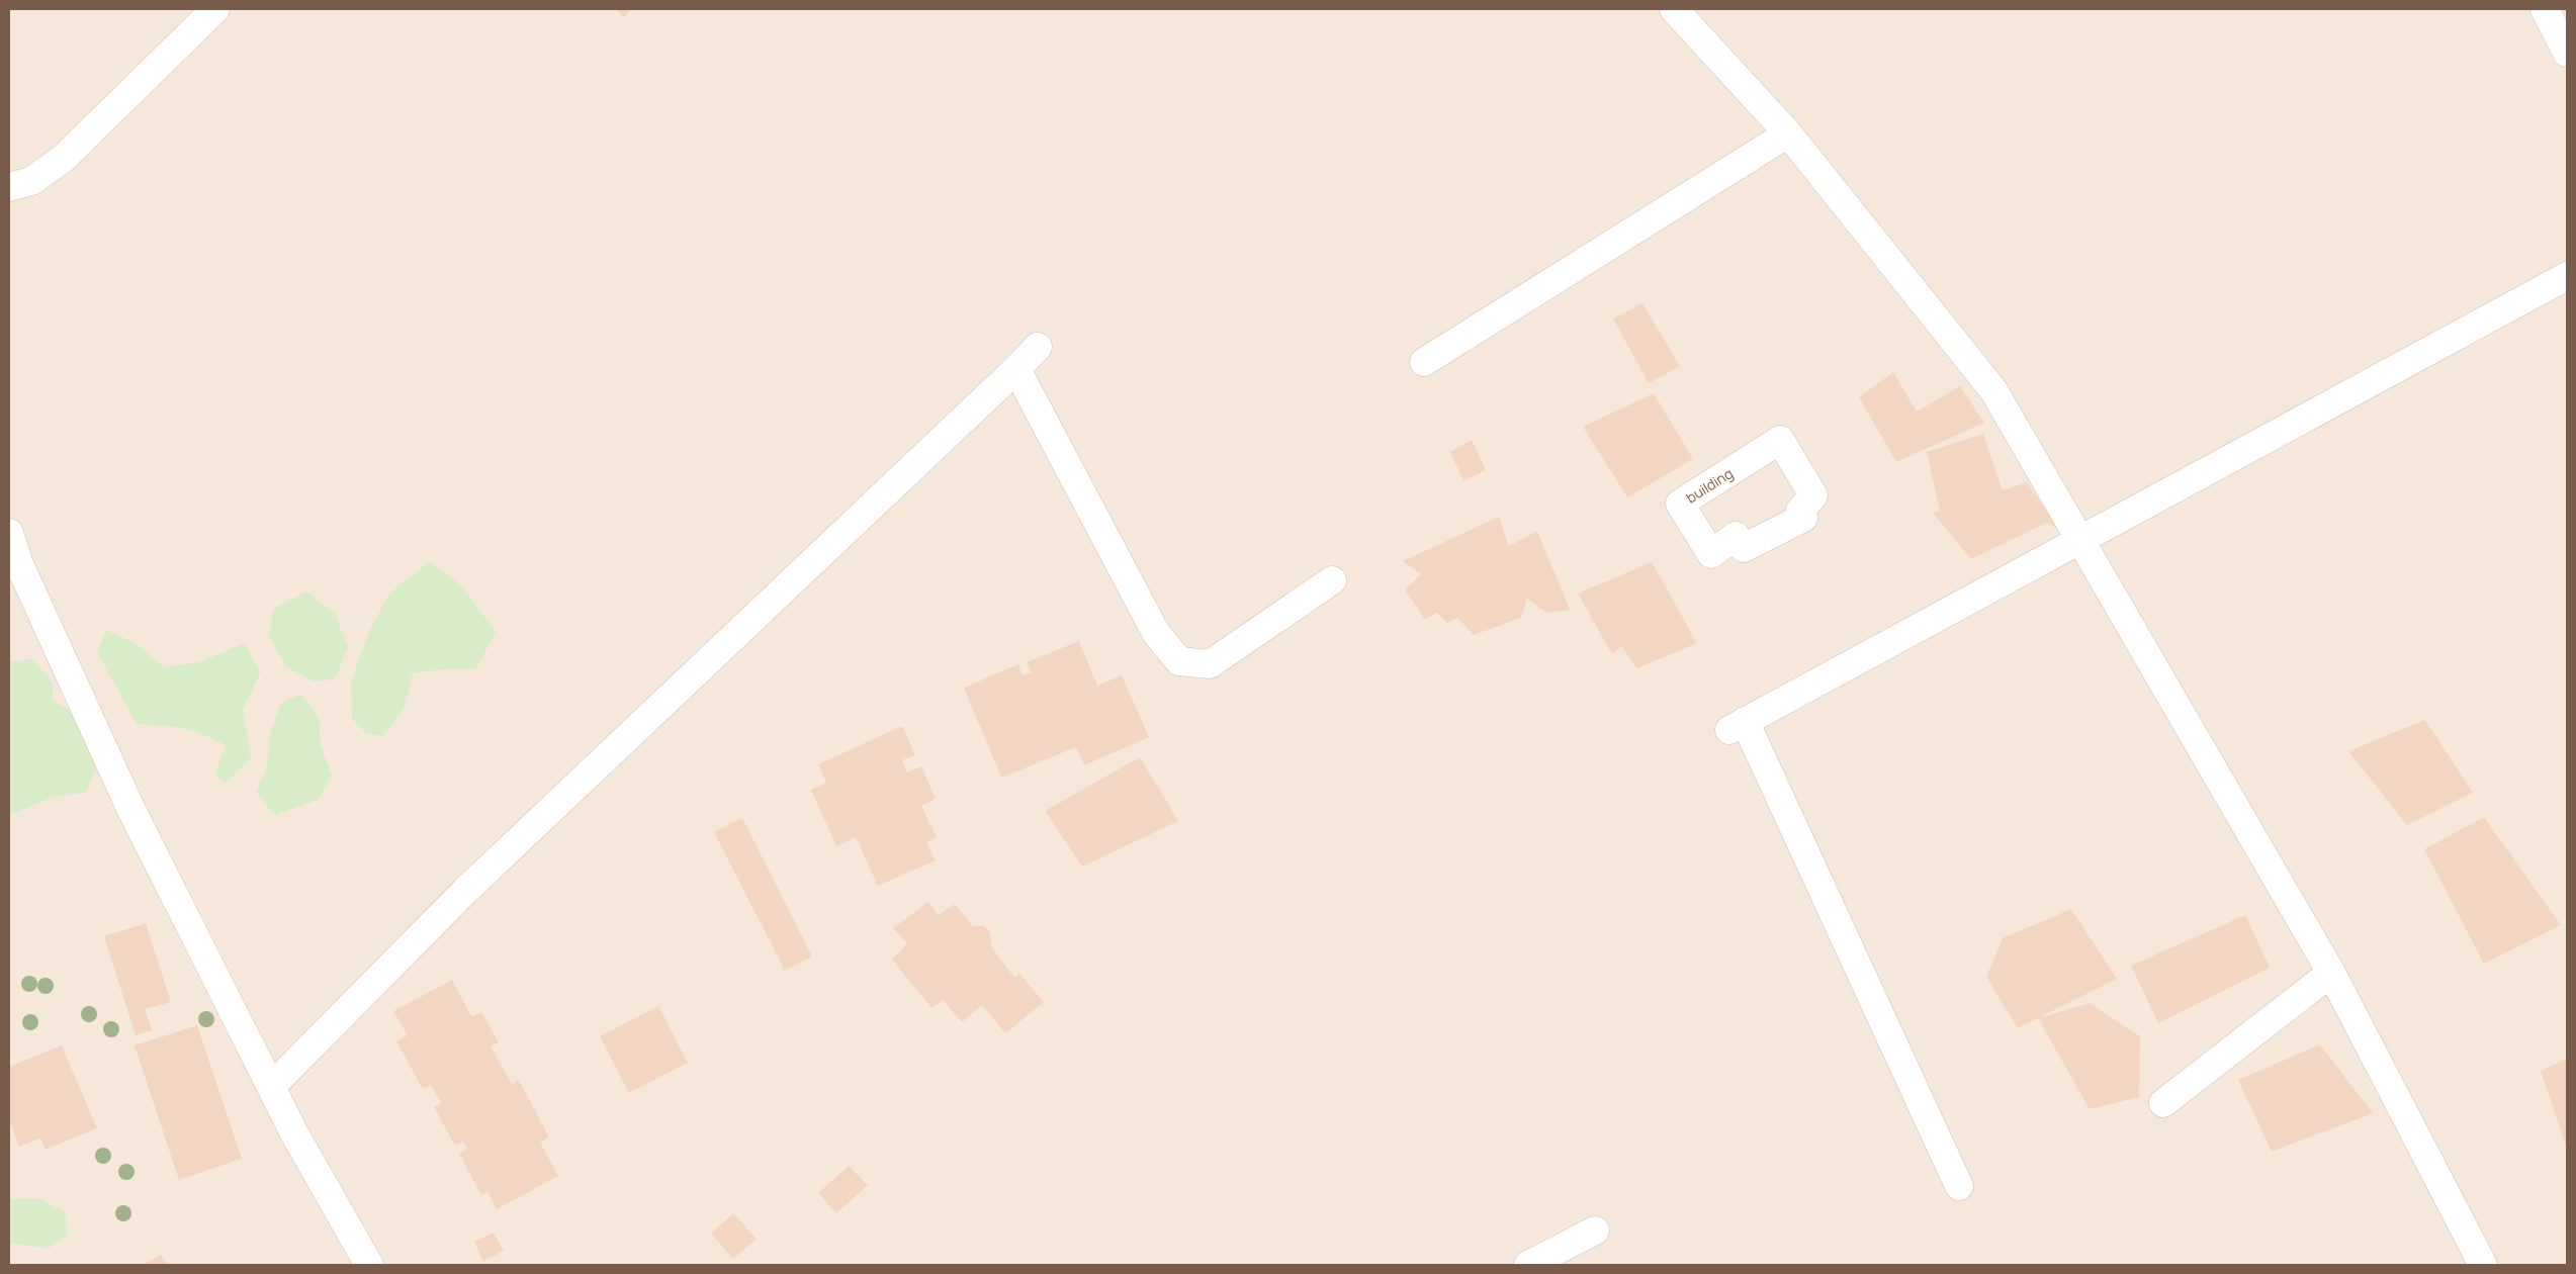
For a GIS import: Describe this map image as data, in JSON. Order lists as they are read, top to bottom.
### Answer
{
  "streets": {
    "street": ["building"]
  }
}
